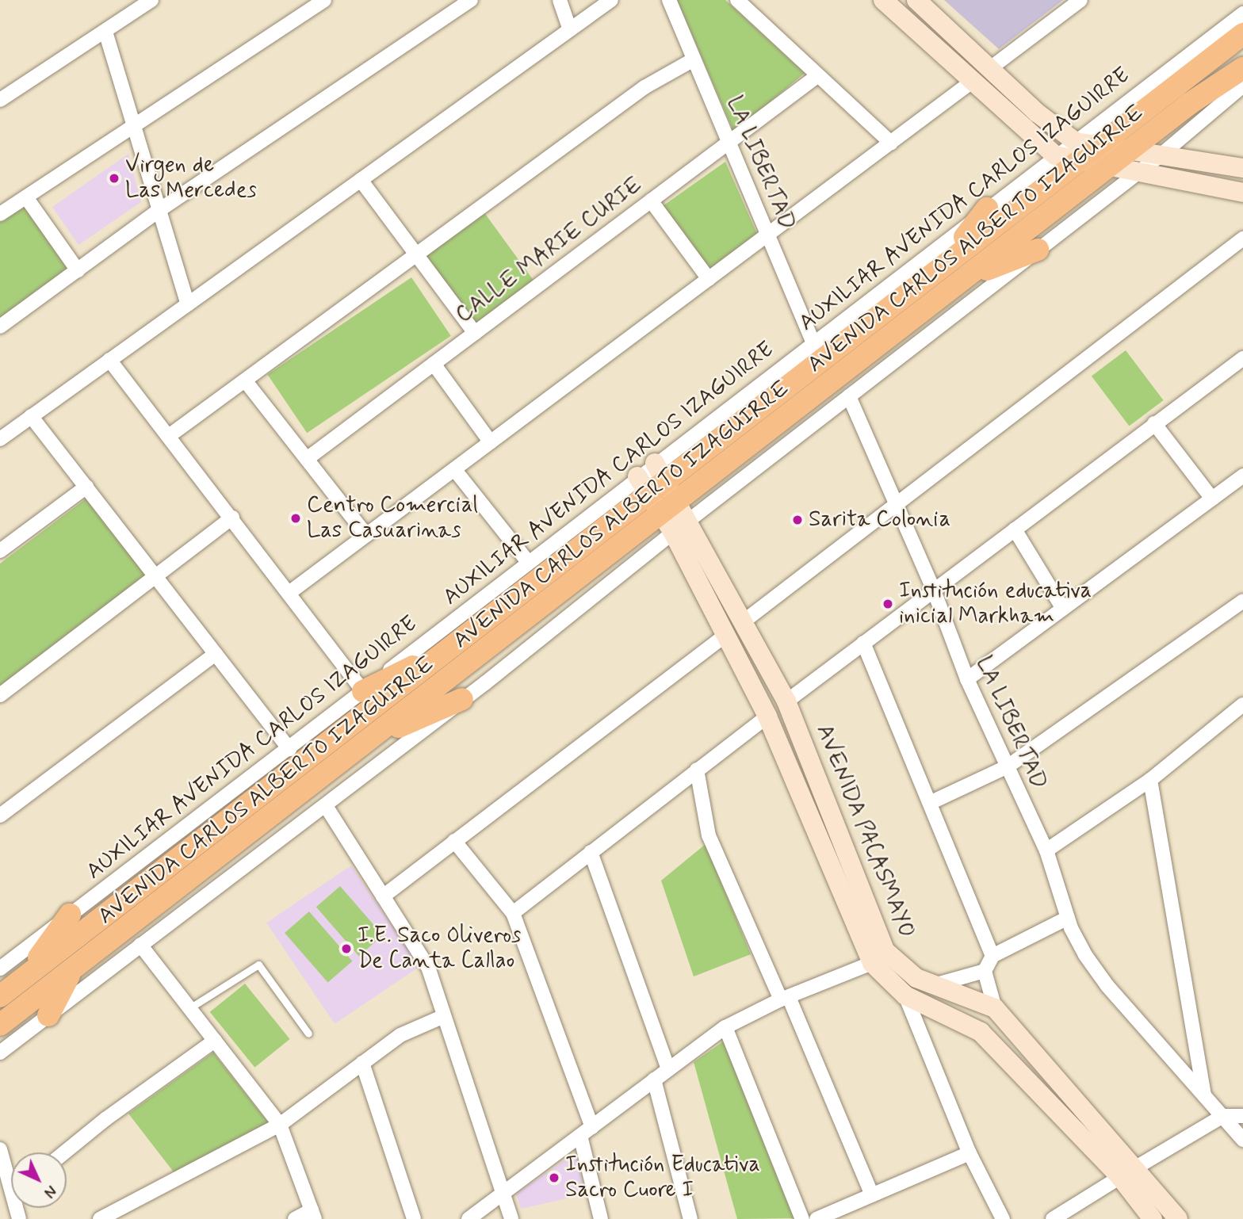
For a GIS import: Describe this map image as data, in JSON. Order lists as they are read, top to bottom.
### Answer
{
  "streets": {
    "main road": ["AVENIDA CARLOS ALBERTO IZAGUIRRE", "AVENIDA PACASMAYO"],
    "street": ["LA LIBERTAD", "AUXILIAR AVENIDA CARLOS IZAGUIRRE", "CALLE MARIE CURIE"]
  },
  "crossings": [
    ["LA LIBERTAD", "AUXILIAR AVENIDA CARLOS IZAGUIRRE"],
    ["LA LIBERTAD", "CALLE MARIE CURIE"],
    ["AUXILIAR AVENIDA CARLOS IZAGUIRRE", "AVENIDA CARLOS ALBERTO IZAGUIRRE"],
    ["AUXILIAR AVENIDA CARLOS IZAGUIRRE", "AVENIDA PACASMAYO"],
    ["AVENIDA CARLOS ALBERTO IZAGUIRRE", "AVENIDA PACASMAYO"]
  ],
  "places": [
    "Virgen de Las Mercedes",
    "Centro Comercial Las Casuarinas",
    "Sarita Colonia",
    "Institución educativa inicial Markham",
    "I.E. Saco Oliveros De Canta Callao",
    "Institución Educativa Sacro Cuore I"
  ],
  "north": "bottom right"
}
